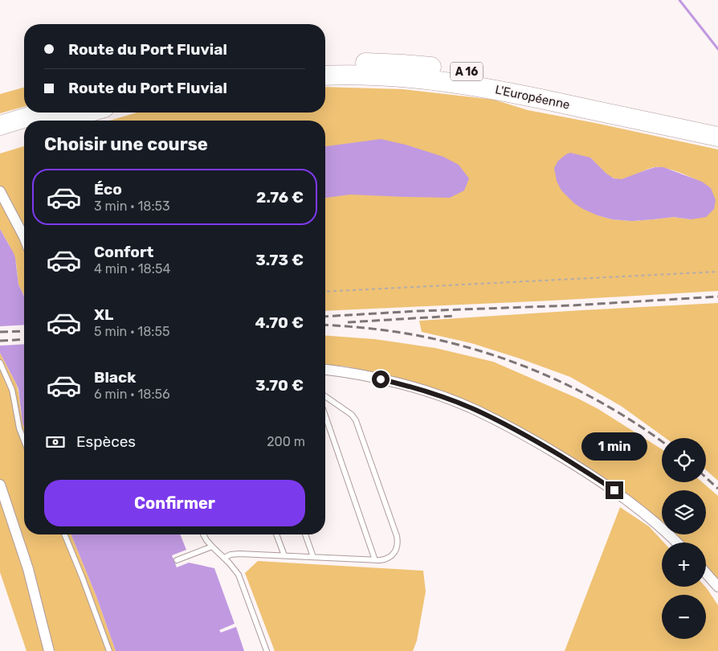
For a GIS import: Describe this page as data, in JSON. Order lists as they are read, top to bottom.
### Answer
{
  "streets": {
    "highway": ["A 16", "L'Européenne"]
  },
  "page": {
    "banner": ["Route du Port Fluvial", "Route du Port Fluvial"],
    "heading": "Choisir une course",
    "list": [
      {
        "name": "Éco",
        "note": "3 min · 18:53",
        "value": "2.76 €"
      },
      {
        "name": "Confort",
        "note": "4 min · 18:54",
        "value": "3.73 €"
      },
      {
        "name": "XL",
        "note": "5 min · 18:55",
        "value": "4.70 €"
      },
      {
        "name": "Black",
        "note": "6 min · 18:56",
        "value": "3.70 €"
      }
    ],
    "pay": ["Espèces", "200 m"],
    "bubble": "1 min",
    "map_buttons": ["+", "−"],
    "buttons": "Confirmer"
  }
}
